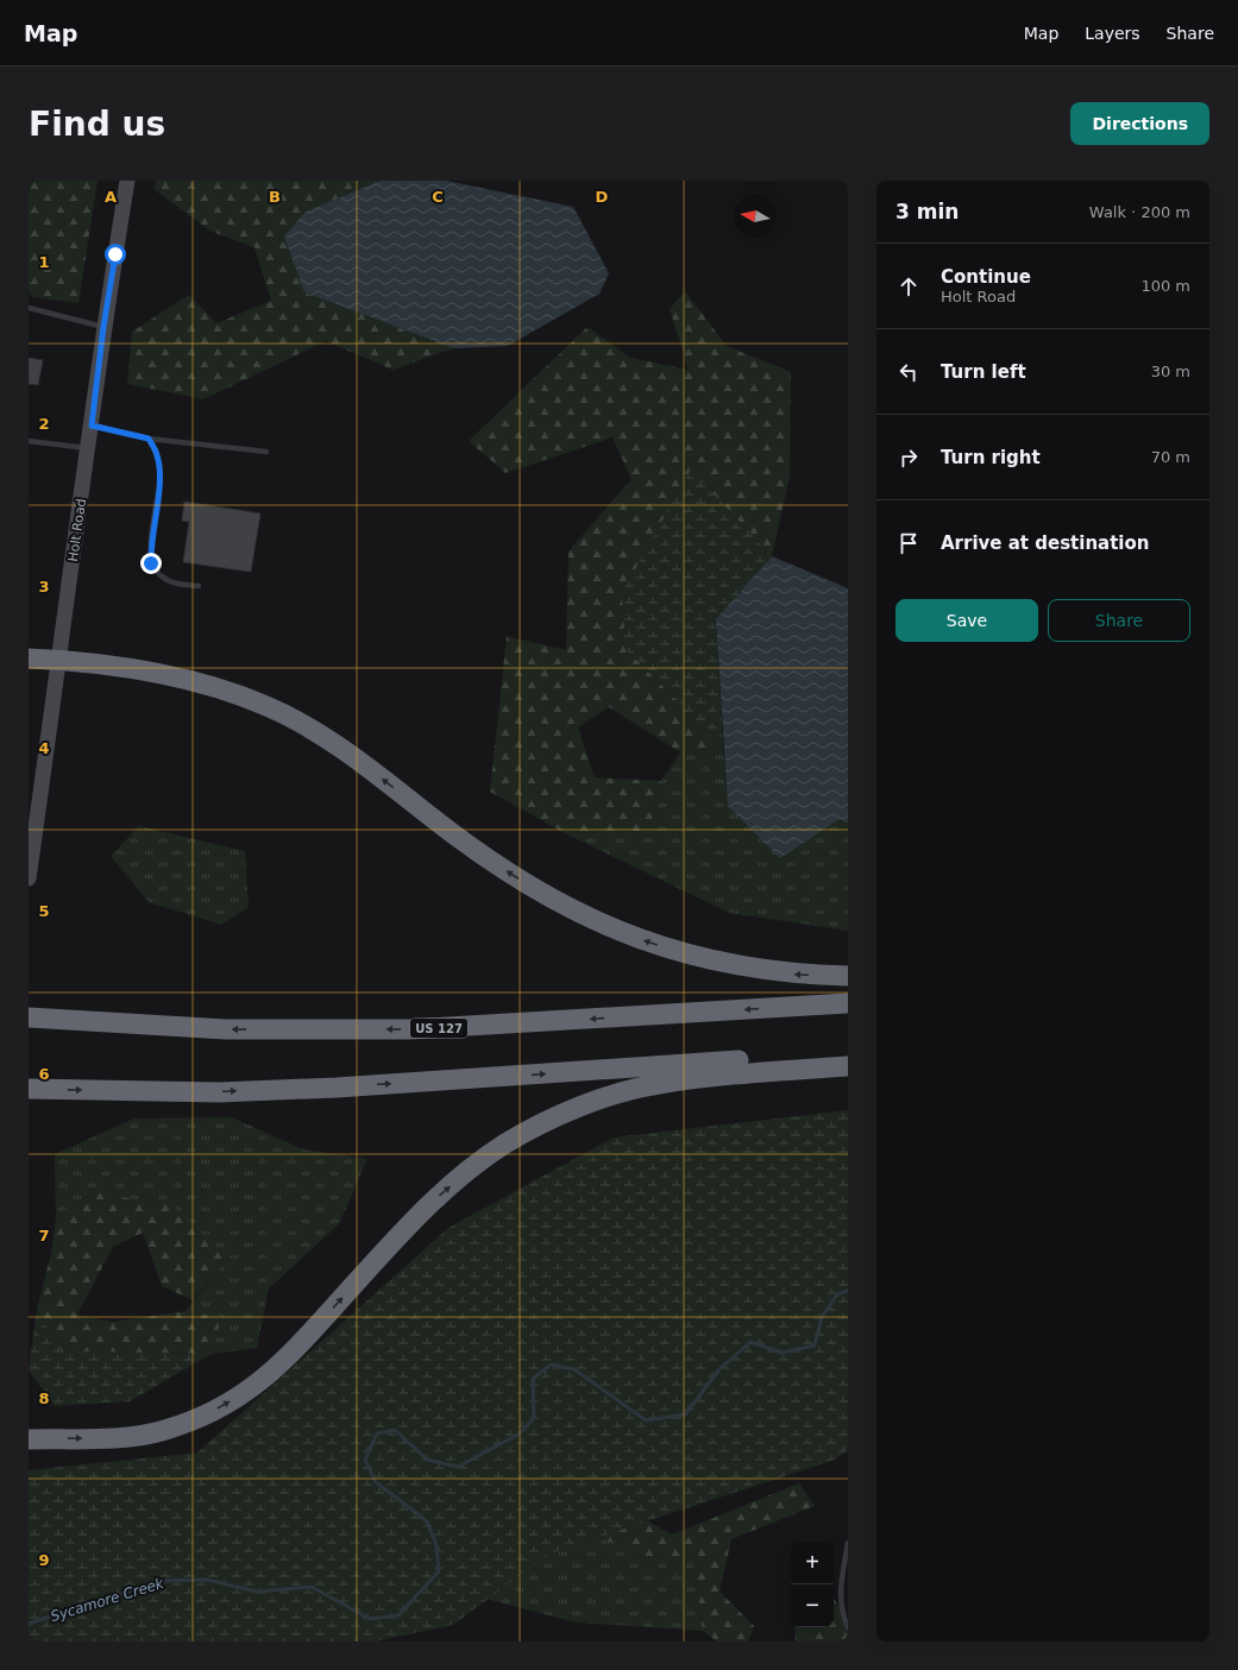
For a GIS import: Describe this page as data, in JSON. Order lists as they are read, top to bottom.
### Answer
{
  "streets": {
    "highway": ["US 127"],
    "street": ["Holt Road"]
  },
  "water": ["Sycamore Creek"],
  "north": "left",
  "page": {
    "header": "Map",
    "nav": ["Map", "Layers", "Share"],
    "buttons": [
      "Directions",
      ["Save", "Share"]
    ],
    "title": "Find us",
    "heading": ["3 min", "Walk · 200 m"],
    "list": [
      ["Continue", "Holt Road", "100 m"],
      ["Turn left", "30 m"],
      ["Turn right", "70 m"],
      "Arrive at destination"
    ],
    "map_buttons": ["+", "−"]
  },
  "grid": {
    "columns": [
      "A",
      "B",
      "C",
      "D"
    ],
    "rows": [
      "1",
      "2",
      "3",
      "4",
      "5",
      "6",
      "7",
      "8",
      "9"
    ]
  }
}
